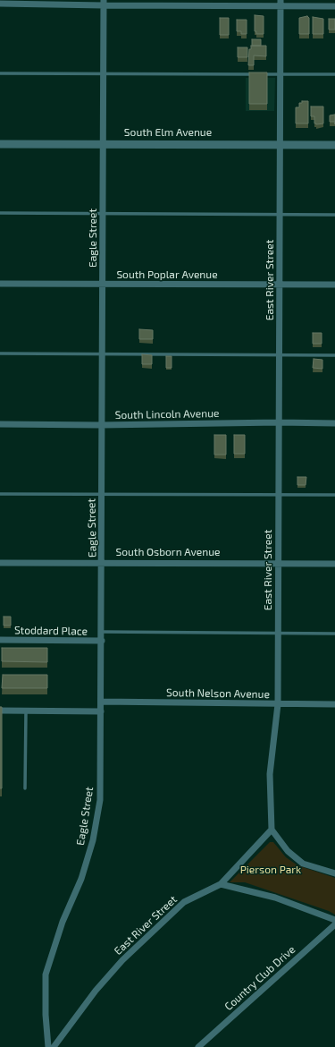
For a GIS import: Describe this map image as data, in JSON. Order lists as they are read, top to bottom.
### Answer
{
  "streets": {
    "street": [
      "South Elm Avenue",
      "Eagle Street",
      "South Poplar Avenue",
      "East River Street",
      "South Lincoln Avenue",
      "South Osborn Avenue",
      "Stoddard Place",
      "South Nelson Avenue",
      "Country Club Drive"
    ]
  },
  "crossings": [
    ["South Elm Avenue", "Eagle Street"],
    ["South Elm Avenue", "East River Street"],
    ["Eagle Street", "South Poplar Avenue"],
    ["Eagle Street", "South Lincoln Avenue"],
    ["Eagle Street", "South Osborn Avenue"],
    ["Eagle Street", "Stoddard Place"],
    ["Eagle Street", "South Nelson Avenue"],
    ["South Poplar Avenue", "East River Street"],
    ["East River Street", "South Lincoln Avenue"],
    ["East River Street", "South Osborn Avenue"],
    ["East River Street", "South Nelson Avenue"]
  ],
  "parks": ["Pierson Park"]
}
